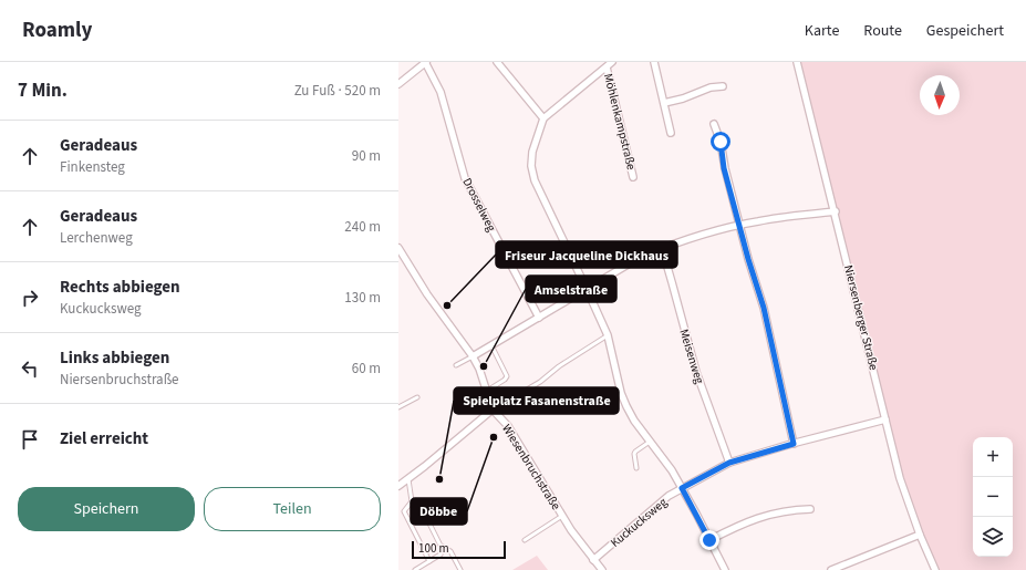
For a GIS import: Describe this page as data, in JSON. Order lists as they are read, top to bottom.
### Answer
{
  "streets": {
    "street": [
      "Möhlenkampstraße",
      "Drosselweg",
      "Niersenberger Straße",
      "Meisenweg",
      "Wiesenbruchstraße",
      "Kuckucksweg"
    ]
  },
  "crossings": [
    ["Niersenberger Straße", "Kuckucksweg"],
    ["Meisenweg", "Kuckucksweg"],
    ["Wiesenbruchstraße", "Kuckucksweg"]
  ],
  "places": [
    "Friseur Jacqueline Dickhaus",
    "Amselstraße",
    "Döbbe",
    "Spielplatz Fasanenstraße"
  ],
  "scale_bar": "100 m",
  "north": "bottom",
  "page": {
    "header": "Roamly",
    "nav": ["Karte", "Route", "Gespeichert"],
    "heading": ["7 Min.", "Zu Fuß · 520 m"],
    "list": [
      ["Geradeaus", "Finkensteg", "90 m"],
      ["Geradeaus", "Lerchenweg", "240 m"],
      ["Rechts abbiegen", "Kuckucksweg", "130 m"],
      ["Links abbiegen", "Niersenbruchstraße", "60 m"],
      "Ziel erreicht"
    ],
    "map_buttons": ["+", "−"],
    "buttons": ["Speichern", "Teilen"],
    "scale": "100 m"
  }
}
